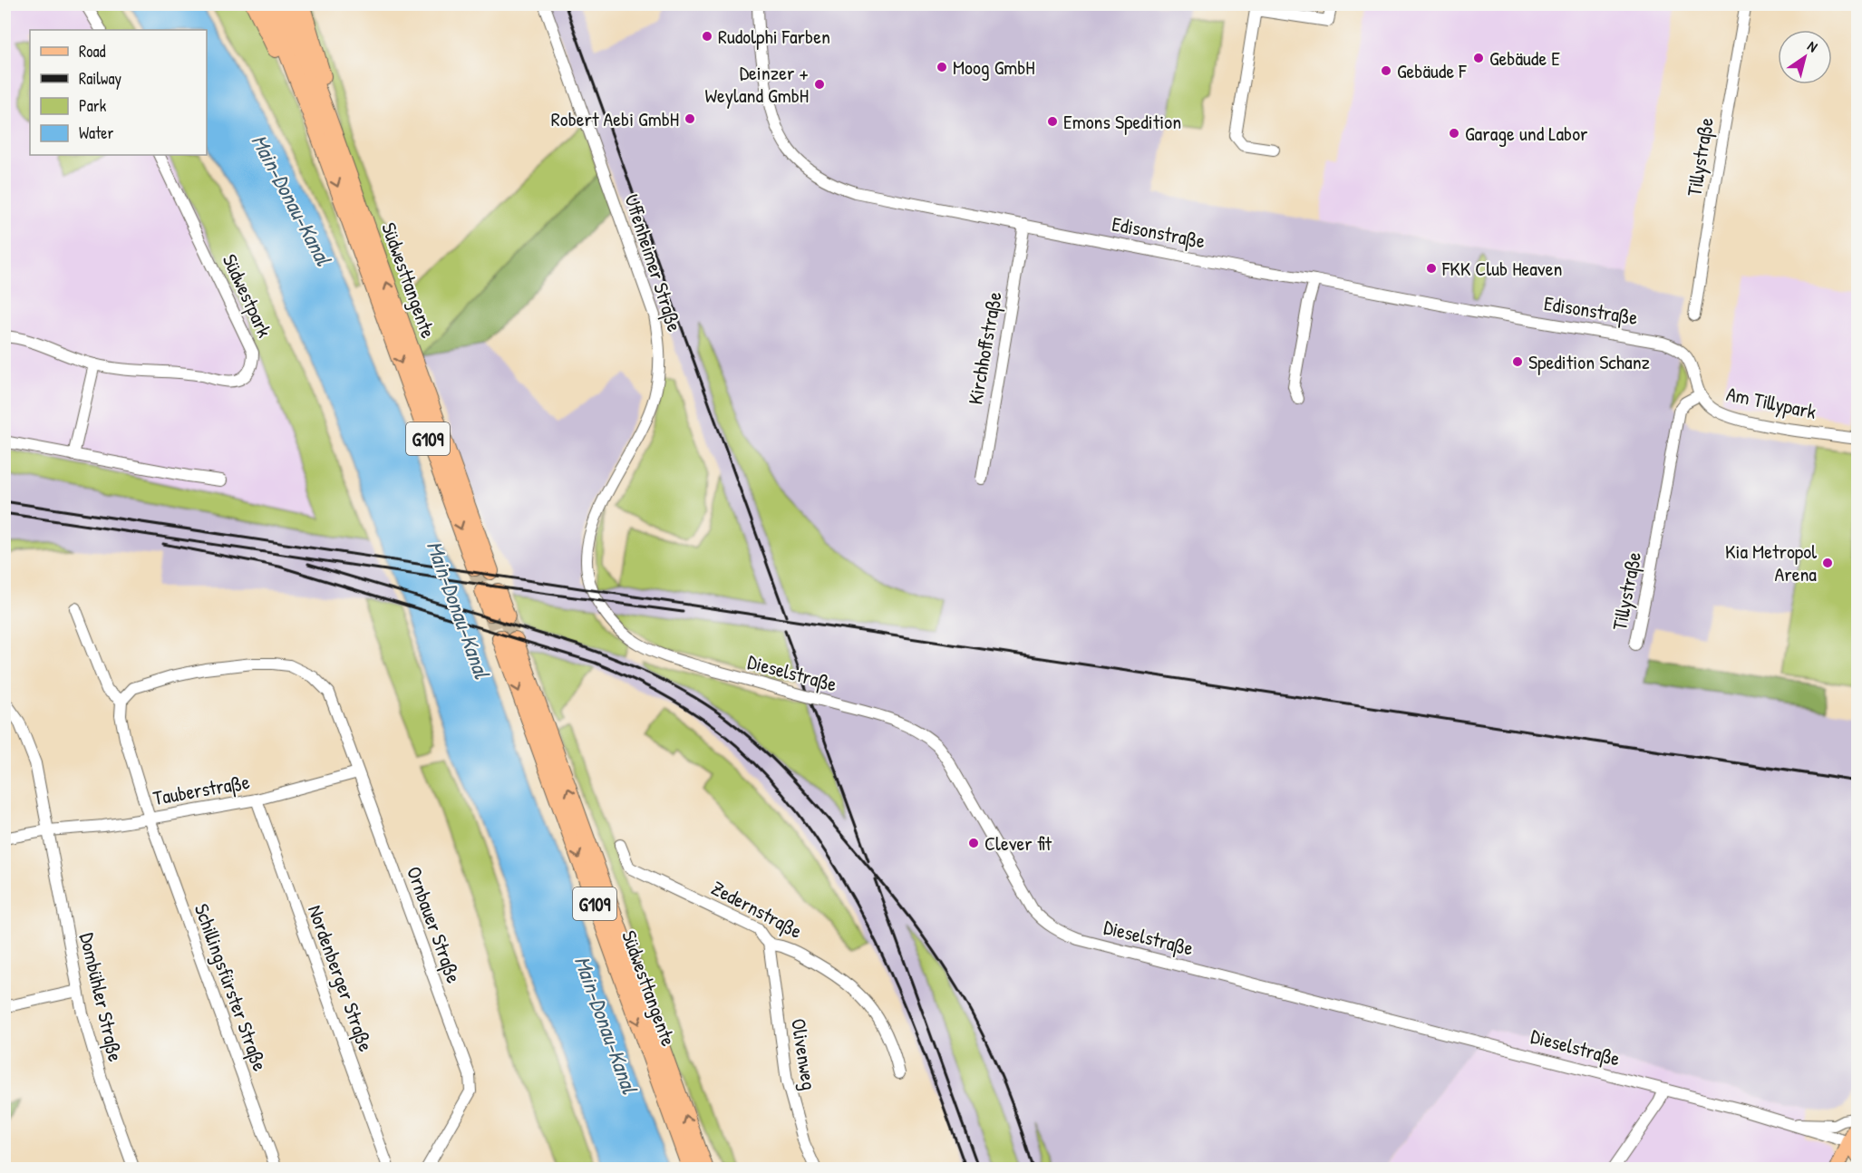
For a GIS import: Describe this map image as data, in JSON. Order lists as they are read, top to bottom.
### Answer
{
  "streets": {
    "highway": ["Südwesttangente", "G109"],
    "street": [
      "Tillystraße",
      "Edisonstraße",
      "Uffenheimer Straße",
      "Südwestpark",
      "Kirchhoffstraße",
      "Am Tillypark",
      "Dieselstraße",
      "Tauberstraße",
      "Zedernstraße",
      "Ornbauer Straße",
      "Nordenberger Straße",
      "Schillingsfürster Straße",
      "Dombühler Straße",
      "Olivenweg"
    ]
  },
  "crossings": [
    ["Tillystraße", "Am Tillypark"],
    ["Edisonstraße", "Kirchhoffstraße"],
    ["Edisonstraße", "Am Tillypark"],
    ["Uffenheimer Straße", "Dieselstraße"],
    ["Tauberstraße", "Ornbauer Straße"],
    ["Tauberstraße", "Nordenberger Straße"],
    ["Tauberstraße", "Schillingsfürster Straße"],
    ["Tauberstraße", "Dombühler Straße"],
    ["Zedernstraße", "Olivenweg"],
    ["Ornbauer Straße", "Schillingsfürster Straße"]
  ],
  "water": ["Main-Donau-Kanal"],
  "places": [
    "Rudolphi Farben",
    "Gebäude E",
    "Moog GmbH",
    "Gebäude F",
    "Deinzer + Weyland GmbH",
    "Robert Aebi GmbH",
    "Emons Spedition",
    "Garage und Labor",
    "FKK Club Heaven",
    "Spedition Schanz",
    "Kia Metropol Arena",
    "Clever fit"
  ],
  "legend": [
    "Road",
    "Railway",
    "Park",
    "Water"
  ],
  "north": "top right"
}
